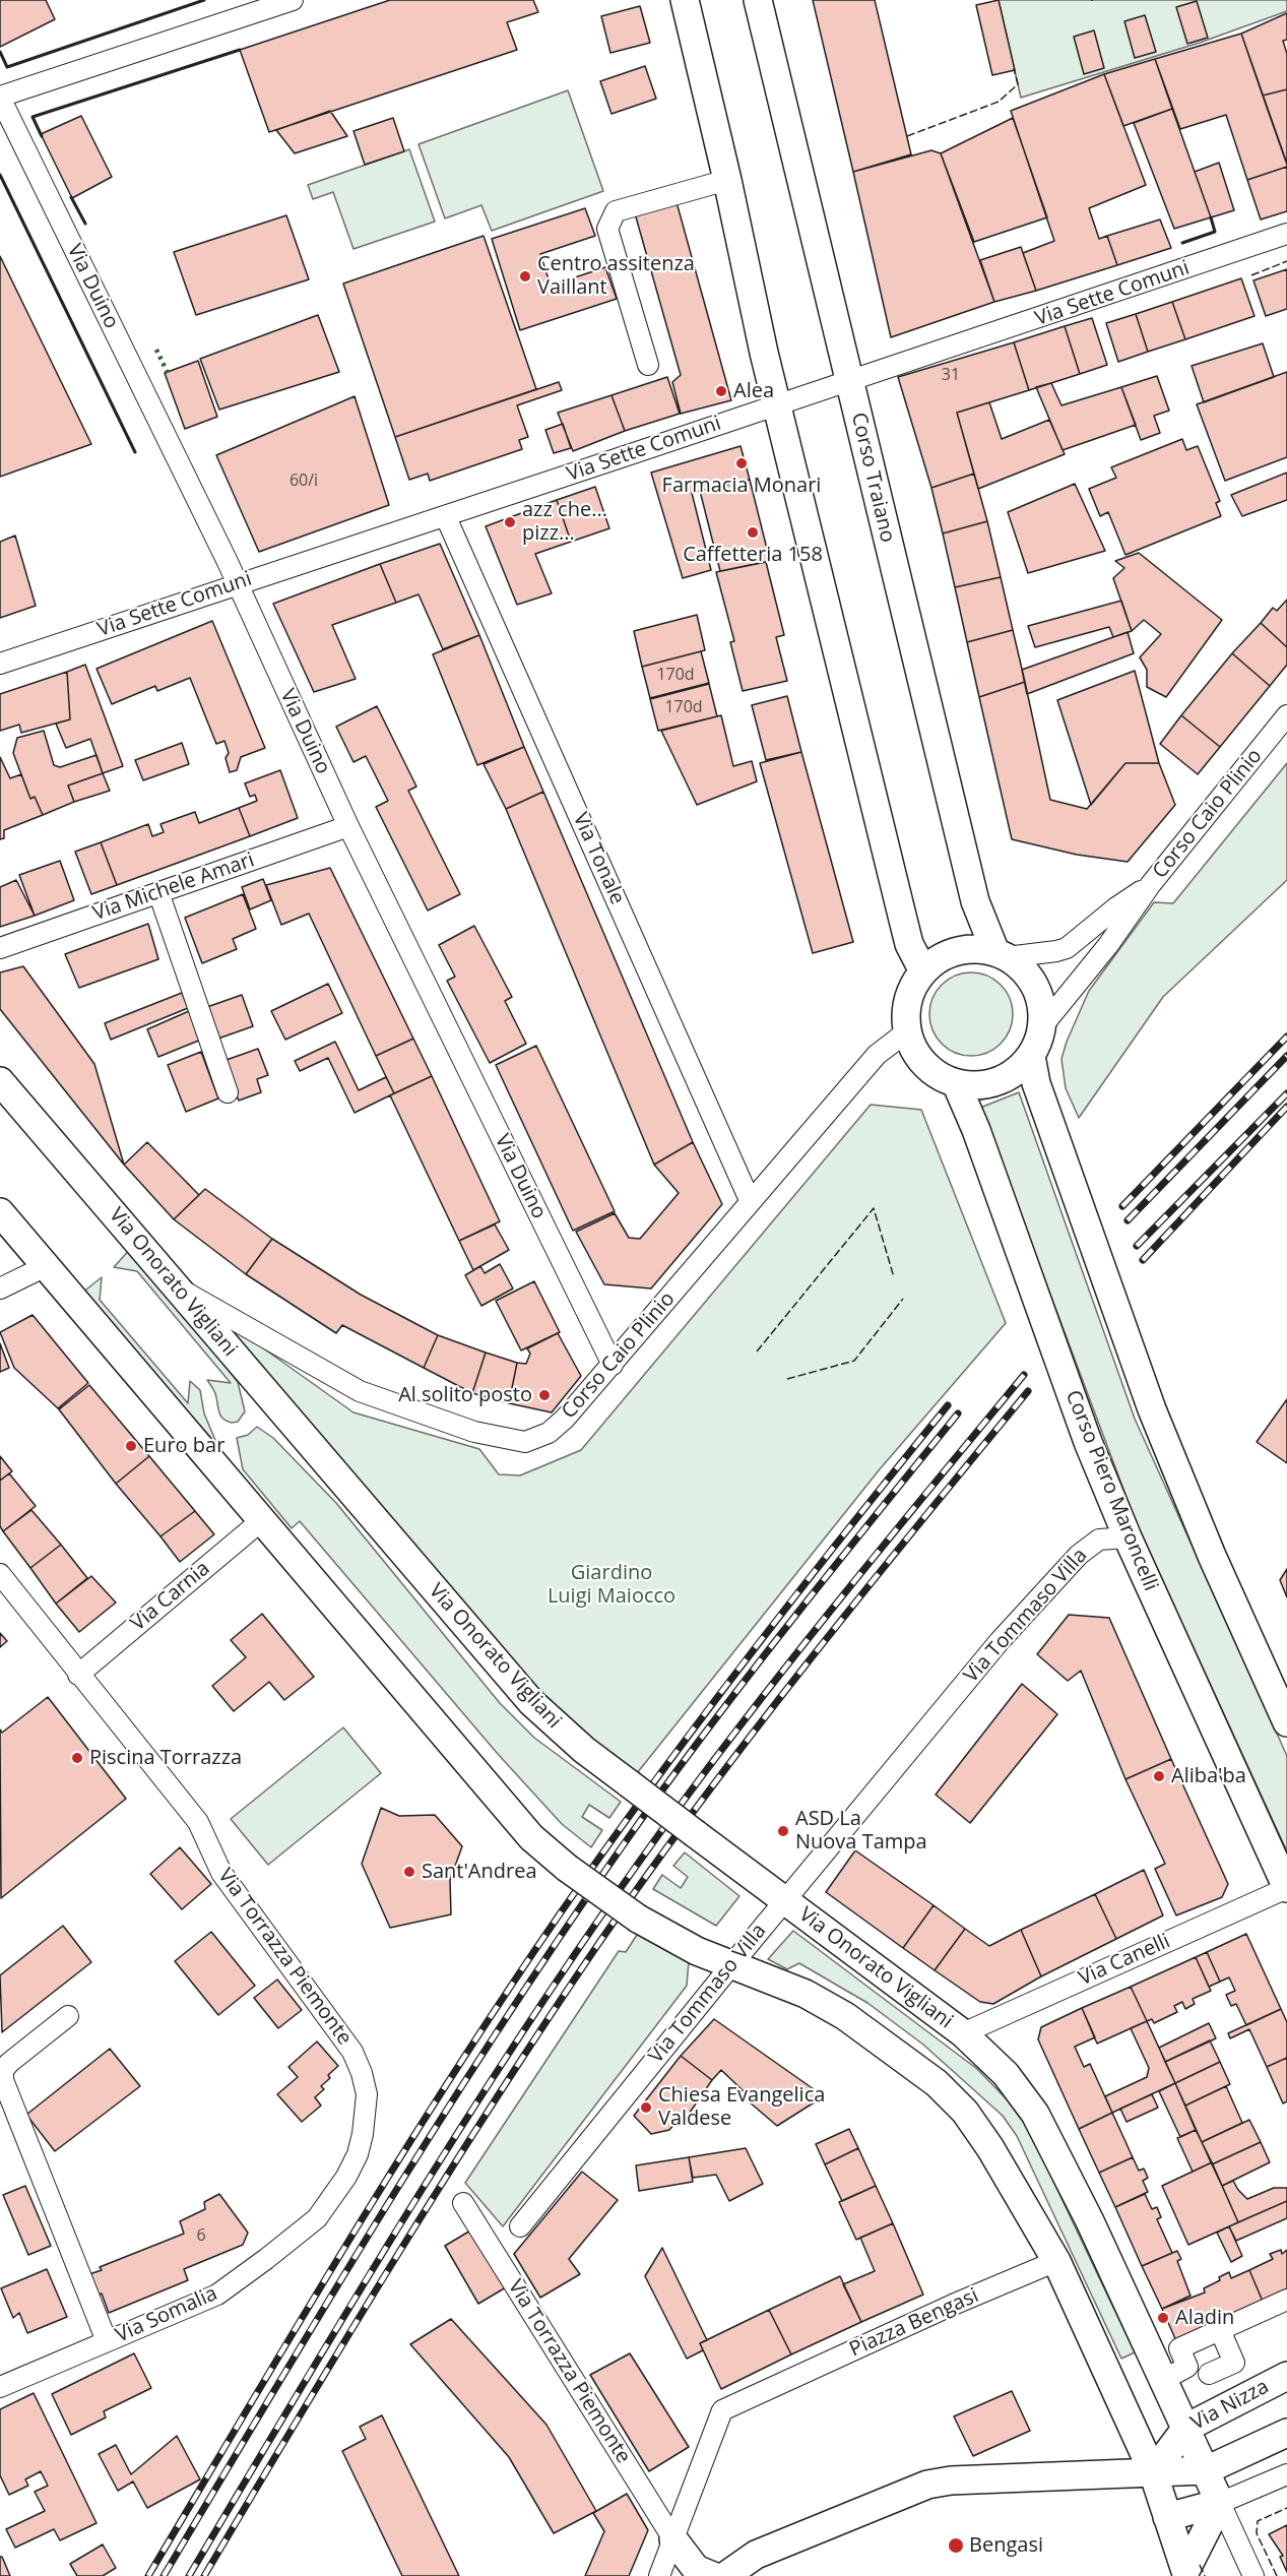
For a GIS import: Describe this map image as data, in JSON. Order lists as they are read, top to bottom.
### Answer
{
  "streets": {
    "main road": [
      "Corso Traiano",
      "Via Onorato Vigliani",
      "Corso Piero Maroncelli",
      "Via Nizza"
    ],
    "street": [
      "Via Duino",
      "Via Sette Comuni",
      "Corso Caio Plinio",
      "Via Tonale",
      "Via Michele Amari",
      "Via Carnia",
      "Via Tommaso Villa",
      "Via Torrazza Piemonte",
      "Via Canelli",
      "Via Somalia",
      "Piazza Bengasi"
    ]
  },
  "crossings": [
    ["Via Duino", "Via Sette Comuni"],
    ["Via Duino", "Corso Caio Plinio"],
    ["Via Duino", "Via Michele Amari"],
    ["Via Sette Comuni", "Corso Traiano"],
    ["Via Sette Comuni", "Via Tonale"],
    ["Corso Traiano", "Corso Caio Plinio"],
    ["Corso Traiano", "Corso Piero Maroncelli"],
    ["Corso Caio Plinio", "Via Tonale"],
    ["Corso Caio Plinio", "Via Onorato Vigliani"],
    ["Corso Caio Plinio", "Corso Piero Maroncelli"],
    ["Via Onorato Vigliani", "Via Tommaso Villa"],
    ["Via Onorato Vigliani", "Via Canelli"],
    ["Via Onorato Vigliani", "Via Nizza"],
    ["Corso Piero Maroncelli", "Via Tommaso Villa"],
    ["Corso Piero Maroncelli", "Via Canelli"],
    ["Via Carnia", "Via Torrazza Piemonte"],
    ["Via Torrazza Piemonte", "Via Somalia"],
    ["Via Torrazza Piemonte", "Piazza Bengasi"]
  ],
  "parks": ["Giardino Luigi Maiocco"],
  "places": [
    "Centro assitenza Vaillant",
    "Alea",
    "Farmacia Monari",
    "azz che... pizz...",
    "Caffetteria 158",
    "Al solito posto",
    "Euro bar",
    "Piscina Torrazza",
    "Aliba'ba",
    "ASD La Nuova Tampa",
    "Sant'Andrea",
    "Chiesa Evangelica Valdese",
    "Aladin",
    "Bengasi"
  ],
  "house_numbers": [
    "31",
    "60/i",
    "170d",
    "170d",
    "6"
  ]
}
